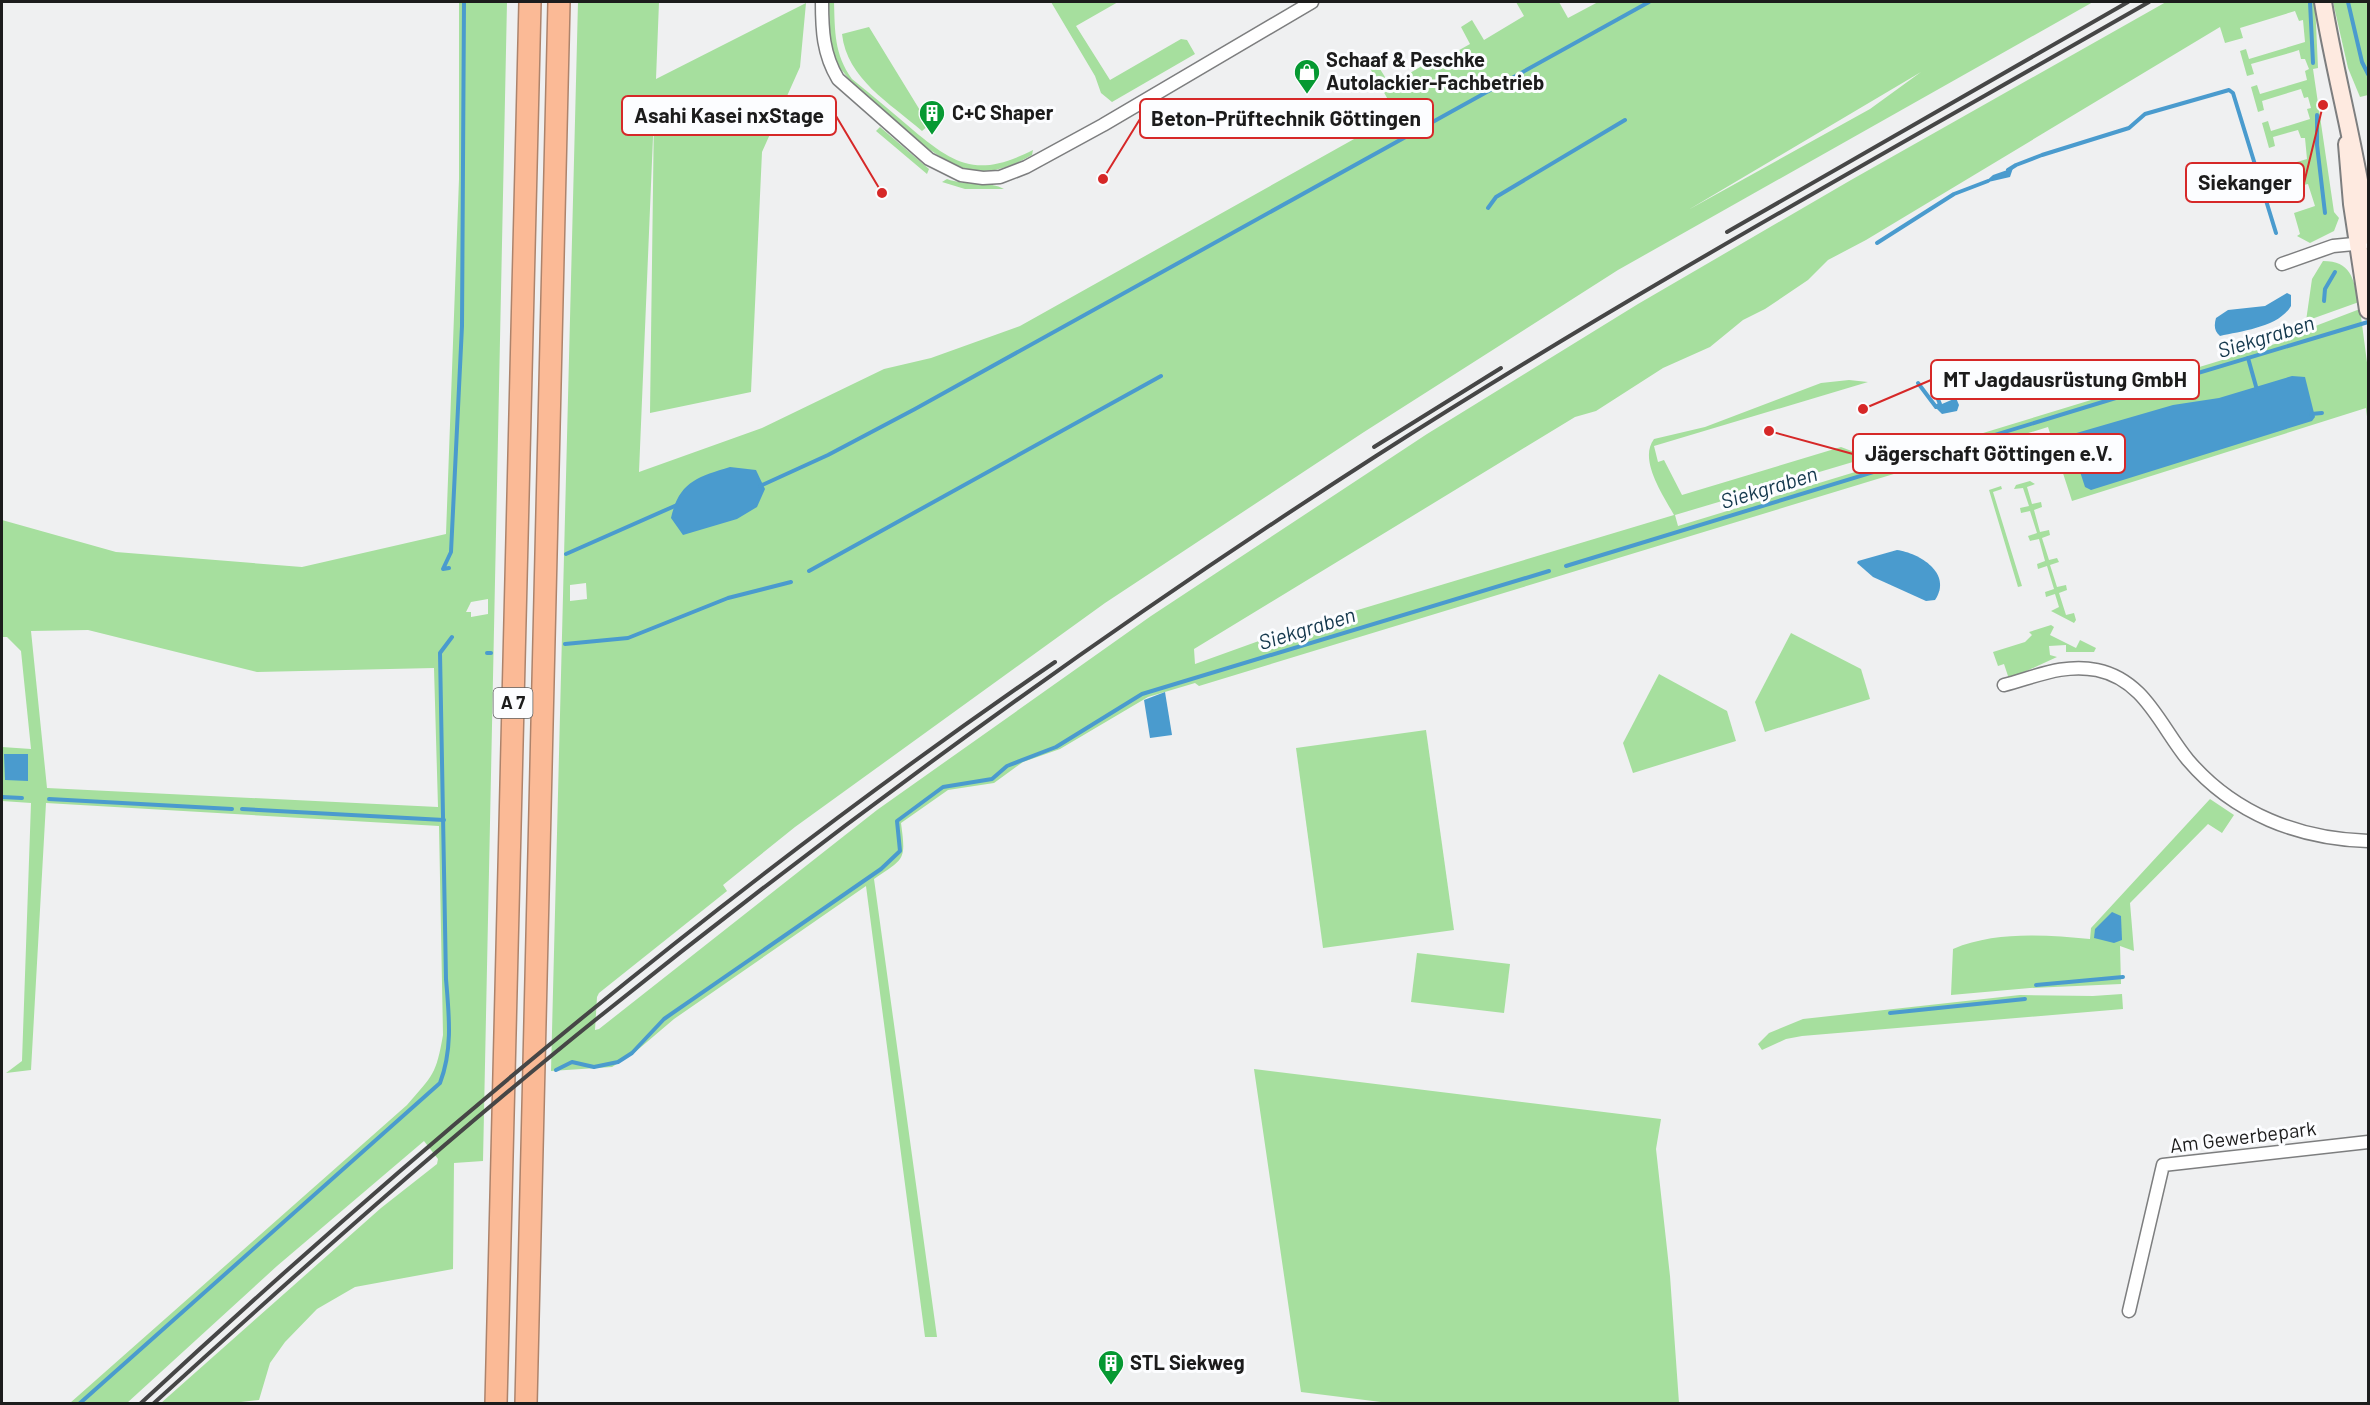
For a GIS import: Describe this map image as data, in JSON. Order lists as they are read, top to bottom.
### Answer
{
  "streets": {
    "highway": ["A 7"],
    "street": ["Am Gewerbepark"]
  },
  "water": ["Siekgraben"],
  "places": {
    "shop": ["Schaaf & Peschke Autolackier-Fachbetrieb"],
    "other": [
      "Siekanger",
      "Beton-Prüftechnik Göttingen",
      "Asahi Kasei nxStage",
      "MT Jagdausrüstung GmbH",
      "Jägerschaft Göttingen e.V."
    ],
    "building": ["C+C Shaper", "STL Siekweg"]
  }
}
